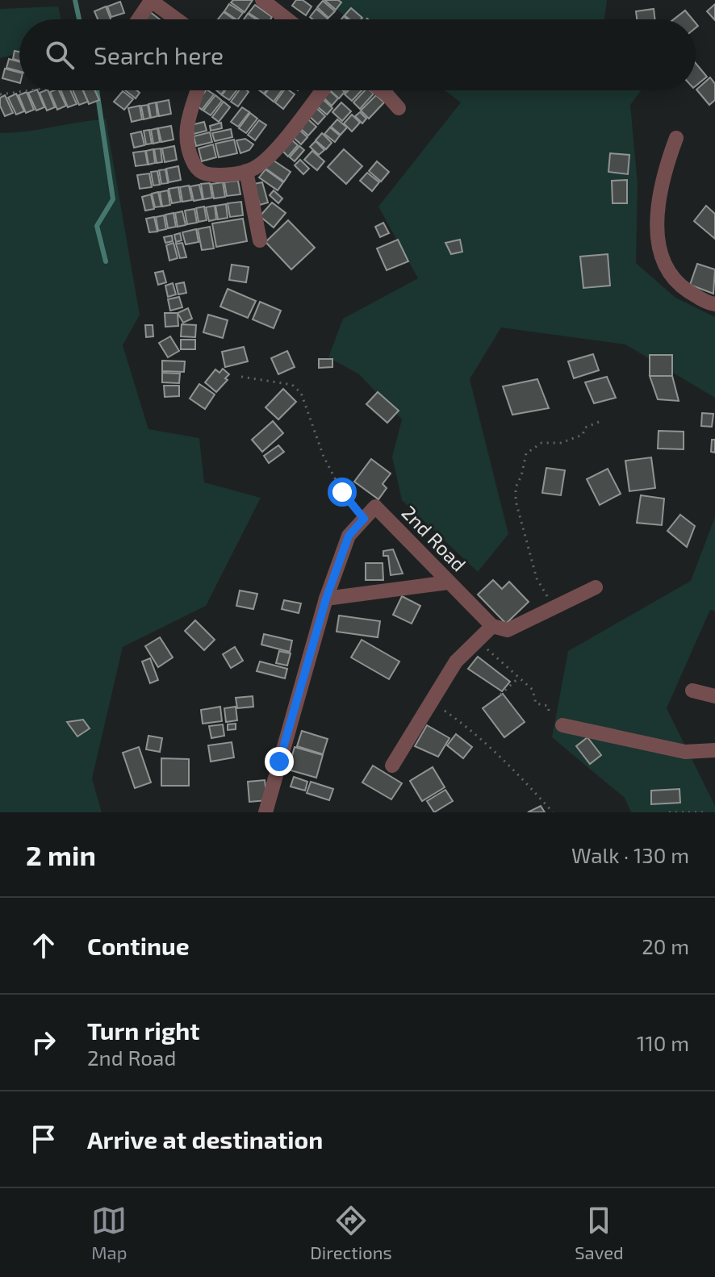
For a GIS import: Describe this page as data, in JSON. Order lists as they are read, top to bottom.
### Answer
{
  "streets": {
    "street": ["2nd Road"]
  },
  "page": {
    "search": "Search here",
    "heading": ["2 min", "Walk · 130 m"],
    "list": [
      ["Continue", "20 m"],
      ["Turn right", "2nd Road", "110 m"],
      "Arrive at destination"
    ],
    "nav": ["Map", "Directions", "Saved"]
  }
}
